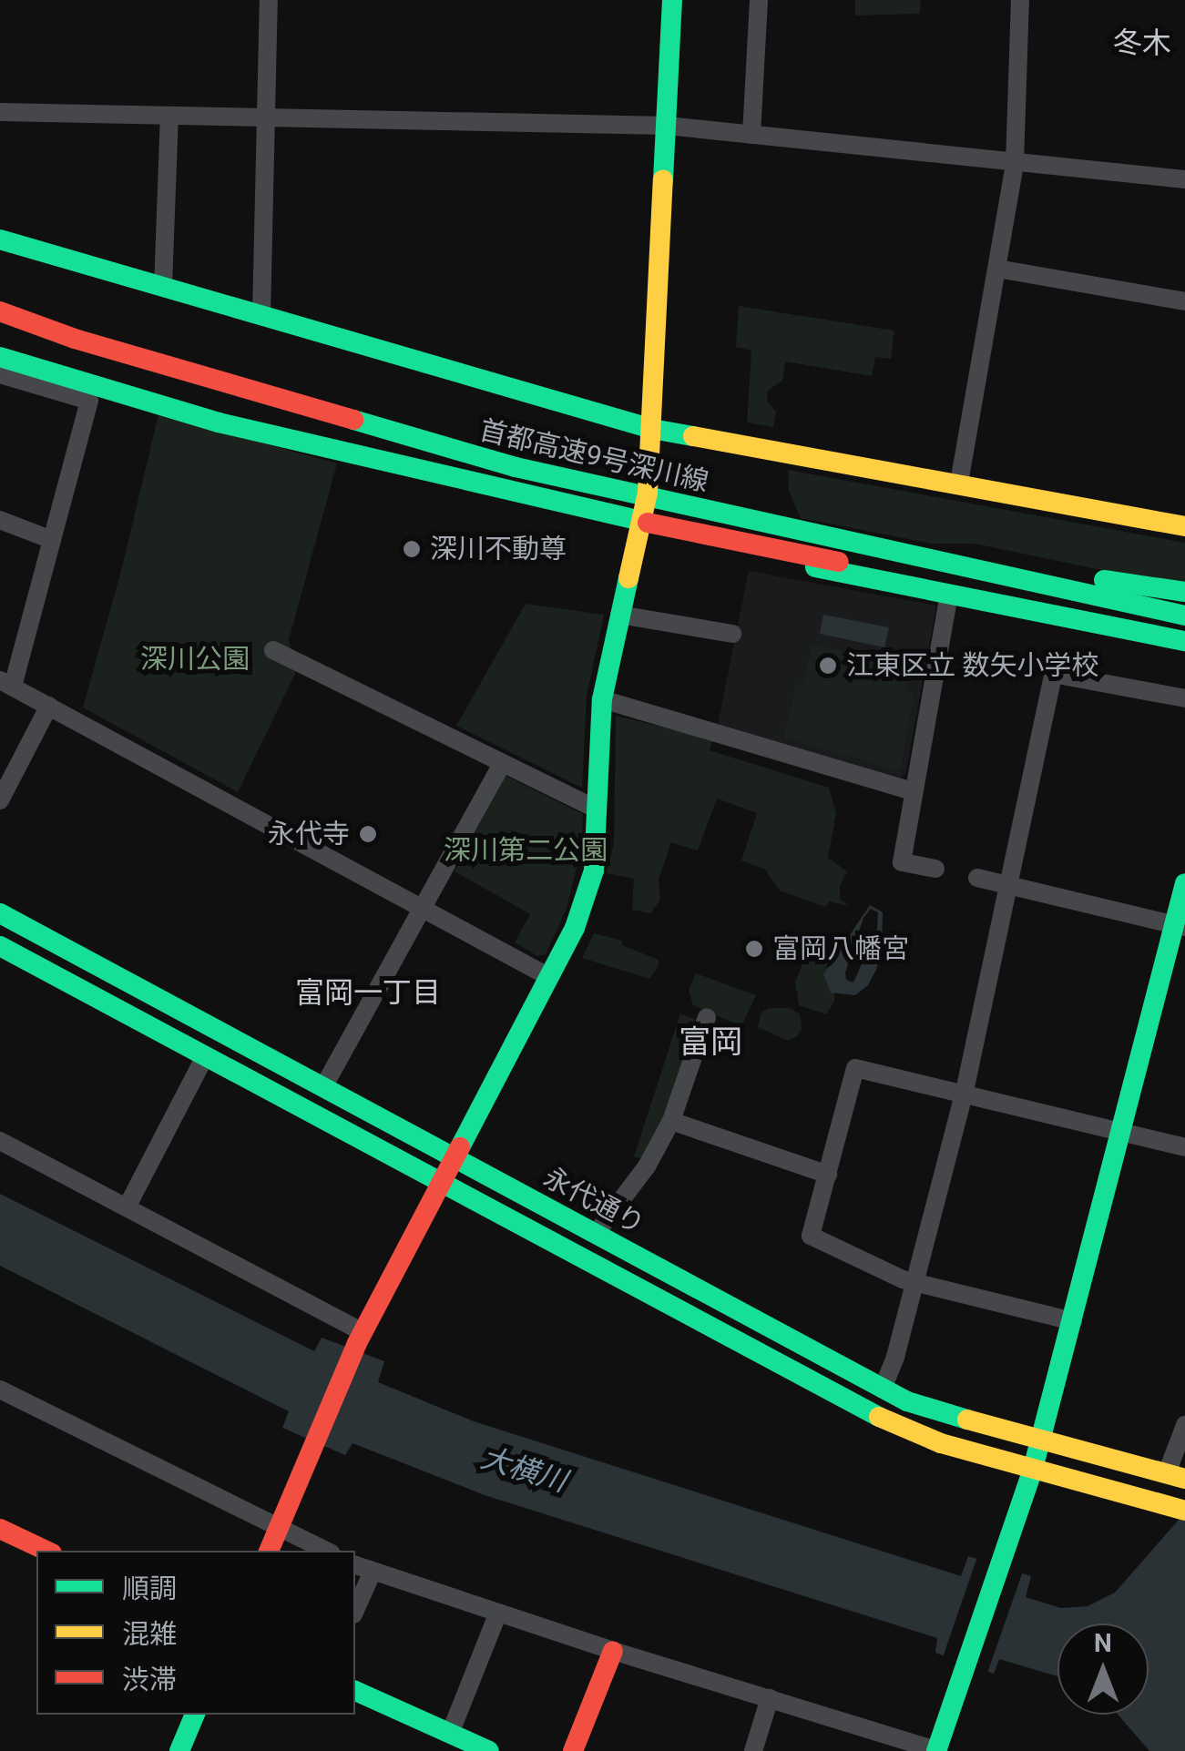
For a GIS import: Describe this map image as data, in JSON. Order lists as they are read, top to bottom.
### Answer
{
  "streets": {
    "main road": ["首都高速9号深川線", "永代通り"]
  },
  "districts": ["冬木", "富岡一丁目", "富岡"],
  "water": ["大横川"],
  "parks": ["深川公園", "深川第二公園"],
  "places": [
    "深川不動尊",
    "江東区立 数矢小学校",
    "永代寺",
    "富岡八幡宮"
  ],
  "legend": ["順調", "混雑", "渋滞"],
  "north": "top"
}
